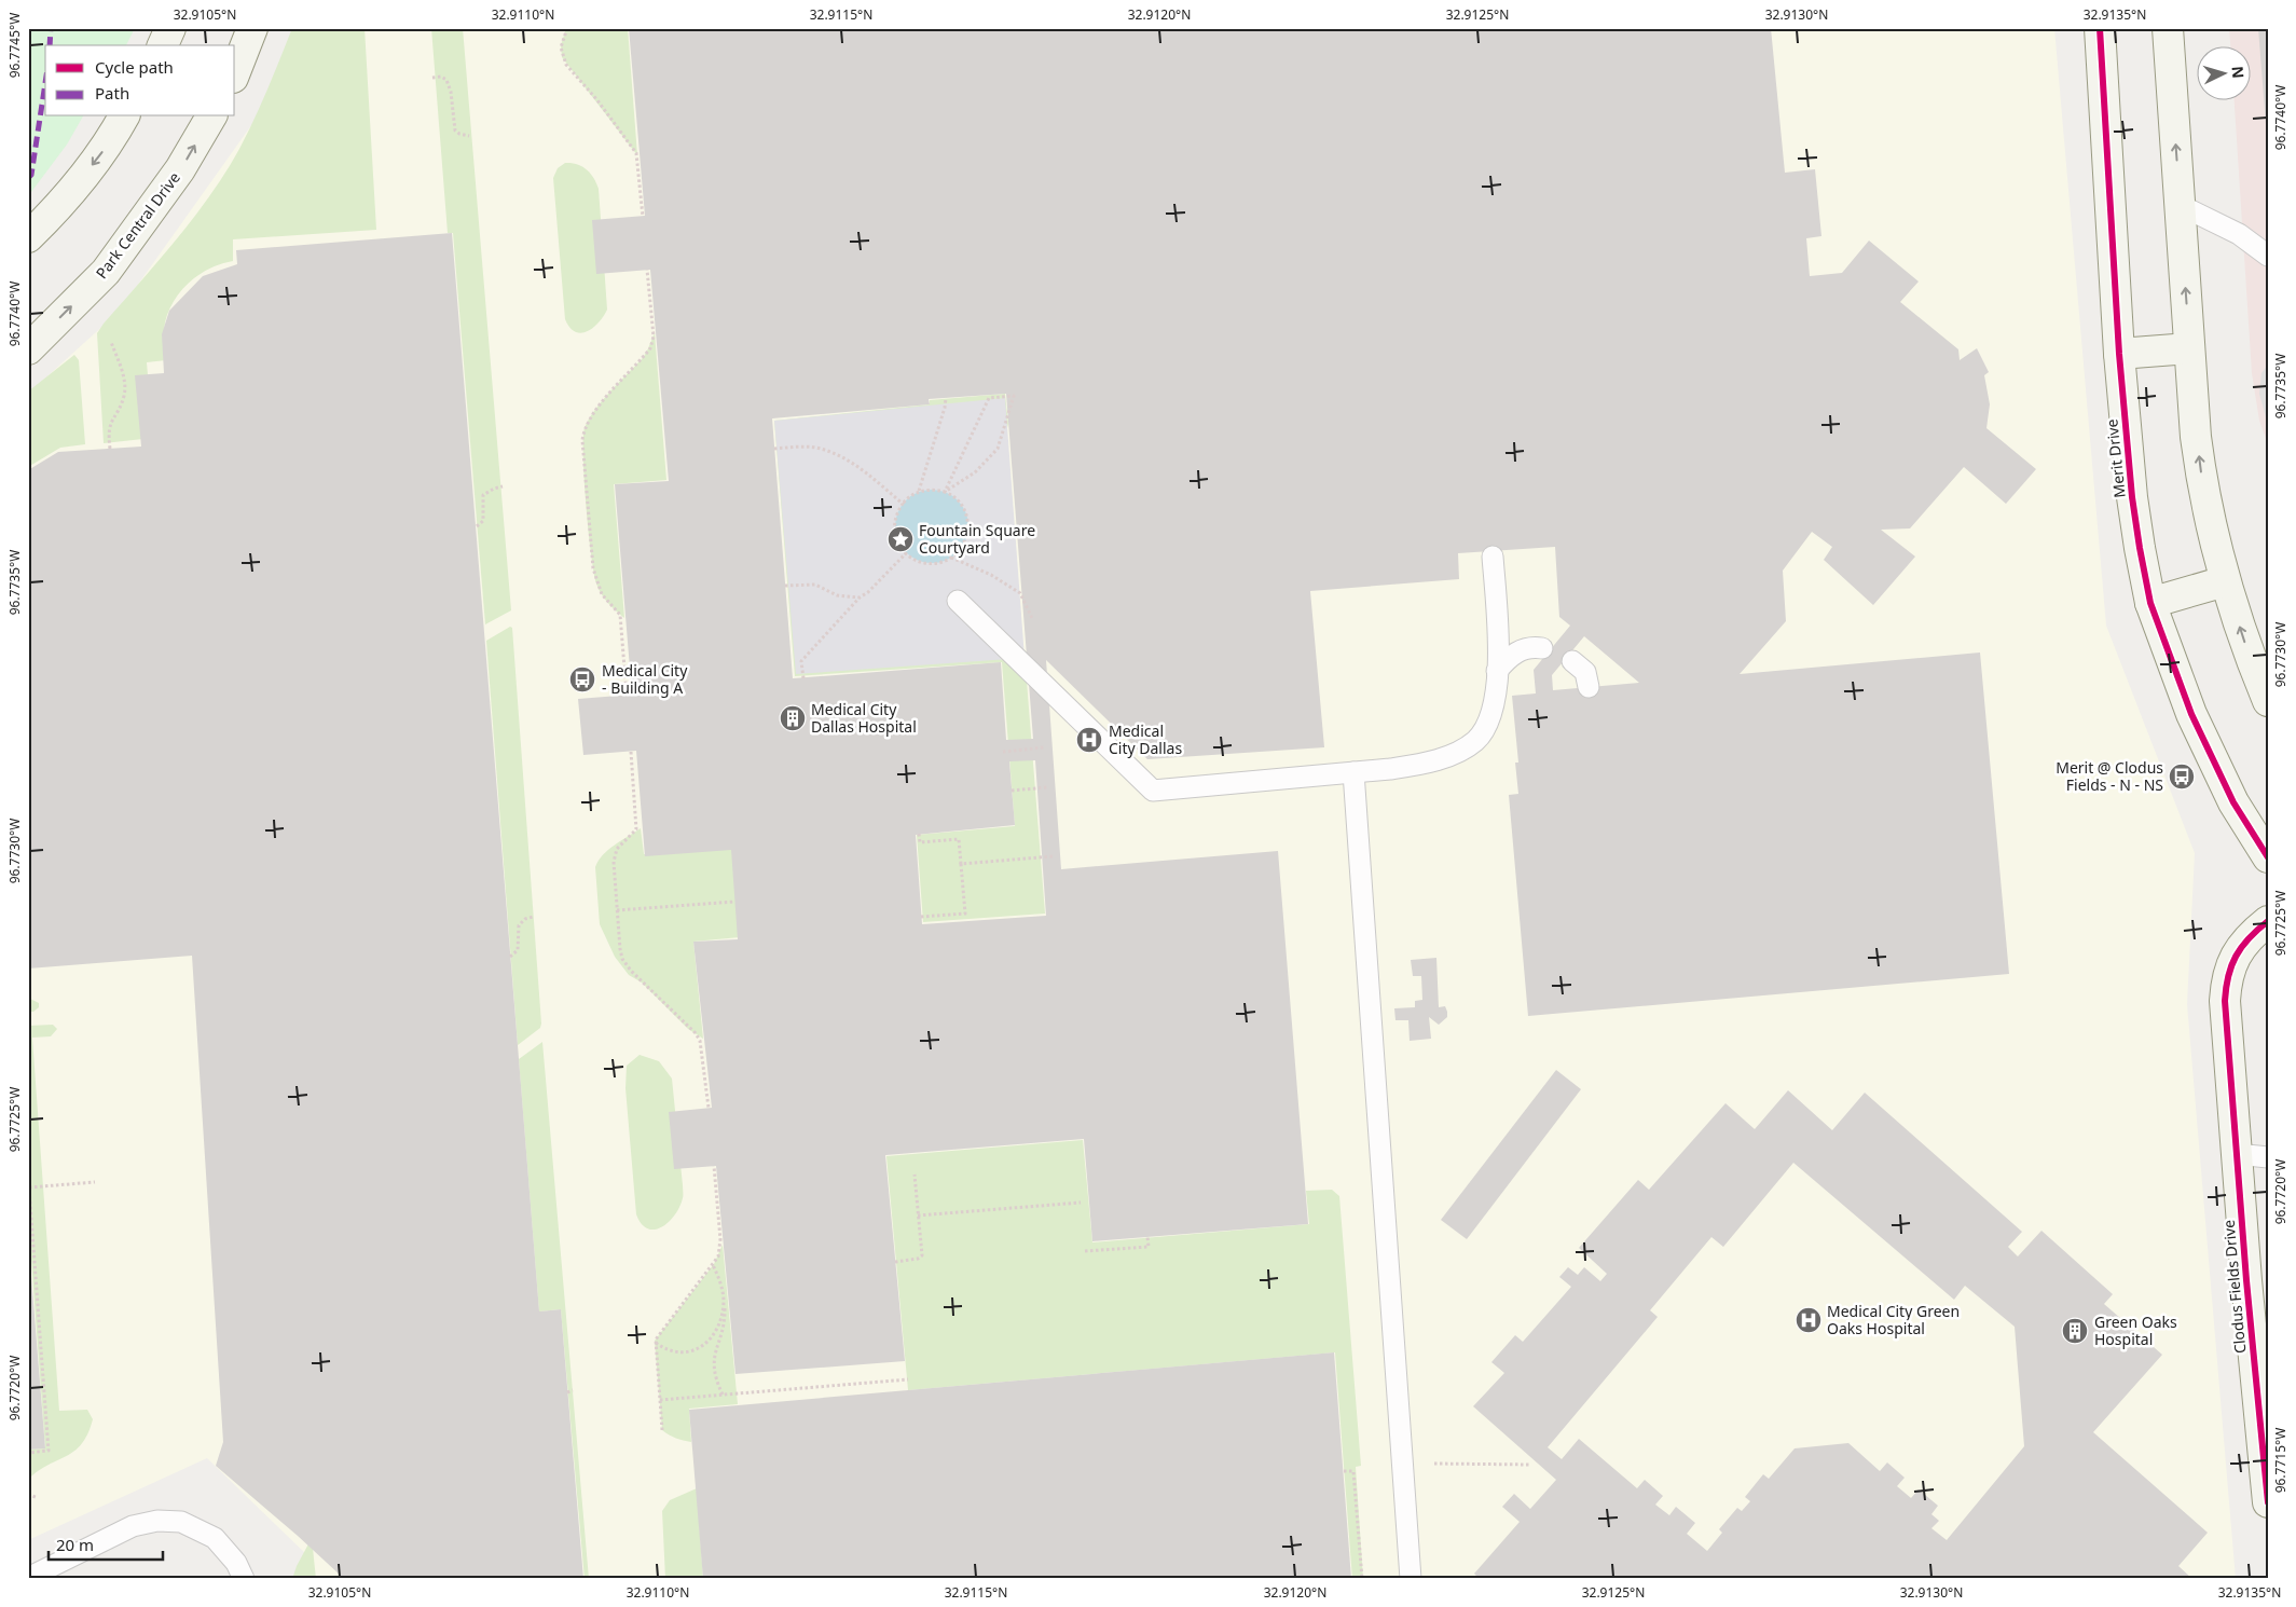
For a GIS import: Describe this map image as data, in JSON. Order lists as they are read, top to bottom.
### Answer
{
  "streets": {
    "street": ["Park Central Drive", "Merit Drive", "Clodus Fields Drive"]
  },
  "places": {
    "place": ["Fountain Square Courtyard"],
    "bus stop": ["Medical City - Building A", "Merit @ Clodus Fields - N - NS"],
    "building": ["Medical City Dallas Hospital", "Green Oaks Hospital"],
    "hospital": ["Medical City Dallas", "Medical City Green Oaks Hospital"]
  },
  "legend": ["Cycle path", "Path"],
  "scale_bar": "20 m",
  "north": "right",
  "coordinates": [
    "32.9105°N",
    "32.9110°N",
    "32.9115°N",
    "32.9120°N",
    "32.9125°N",
    "32.9130°N",
    "32.9135°N",
    "96.7745°W",
    "96.7740°W",
    "96.7735°W",
    "96.7730°W",
    "96.7725°W",
    "96.7720°W",
    "96.7715°W"
  ]
}
